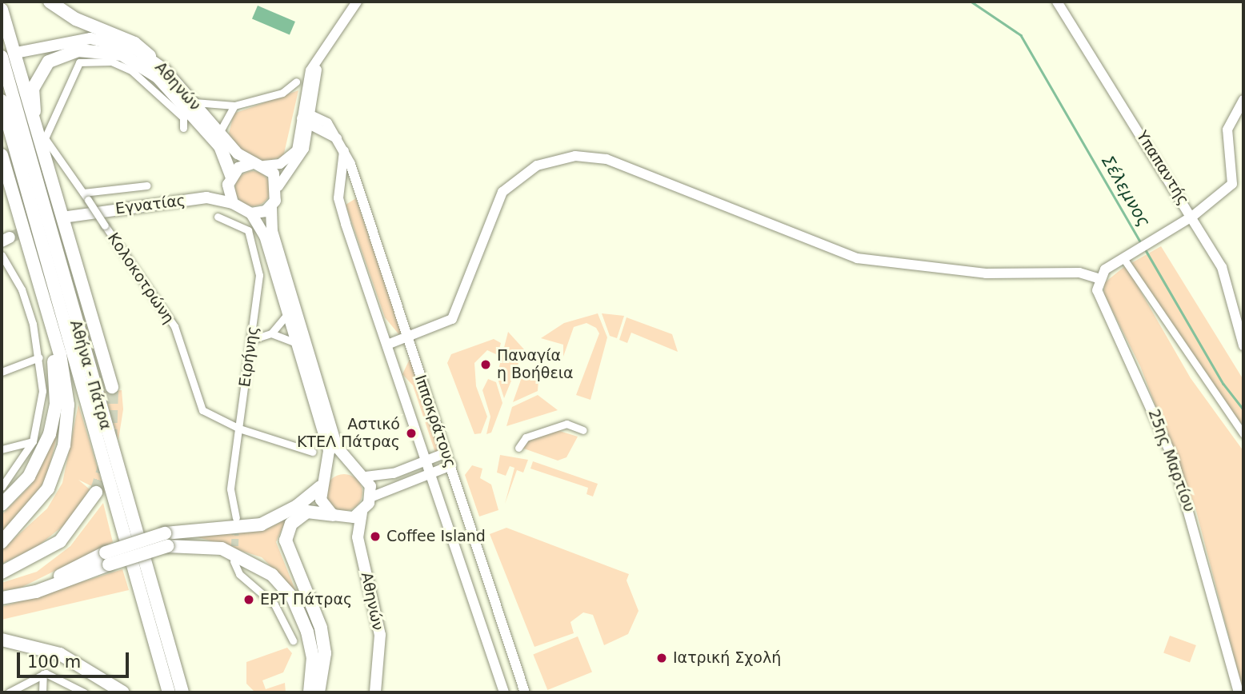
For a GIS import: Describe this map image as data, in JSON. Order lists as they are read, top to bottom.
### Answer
{
  "streets": {
    "highway": ["Αθήνα - Πάτρα"],
    "main road": ["Αθηνών", "Εγνατίας"],
    "street": [
      "Υπαπαντής",
      "Κολοκοτρώνη",
      "Ειρήνης",
      "Ιπποκράτους",
      "25ης Μαρτίου"
    ]
  },
  "crossings": [
    ["Αθηνών", "Εγνατίας"],
    ["Κολοκοτρώνη", "Ειρήνης"]
  ],
  "water": ["Σέλεμνος"],
  "places": [
    "Παναγία η Βοήθεια",
    "Αστικό ΚΤΕΛ Πάτρας",
    "Coffee Island",
    "ΕΡΤ Πάτρας",
    "Ιατρική Σχολή"
  ],
  "scale_bar": "100 m"
}
